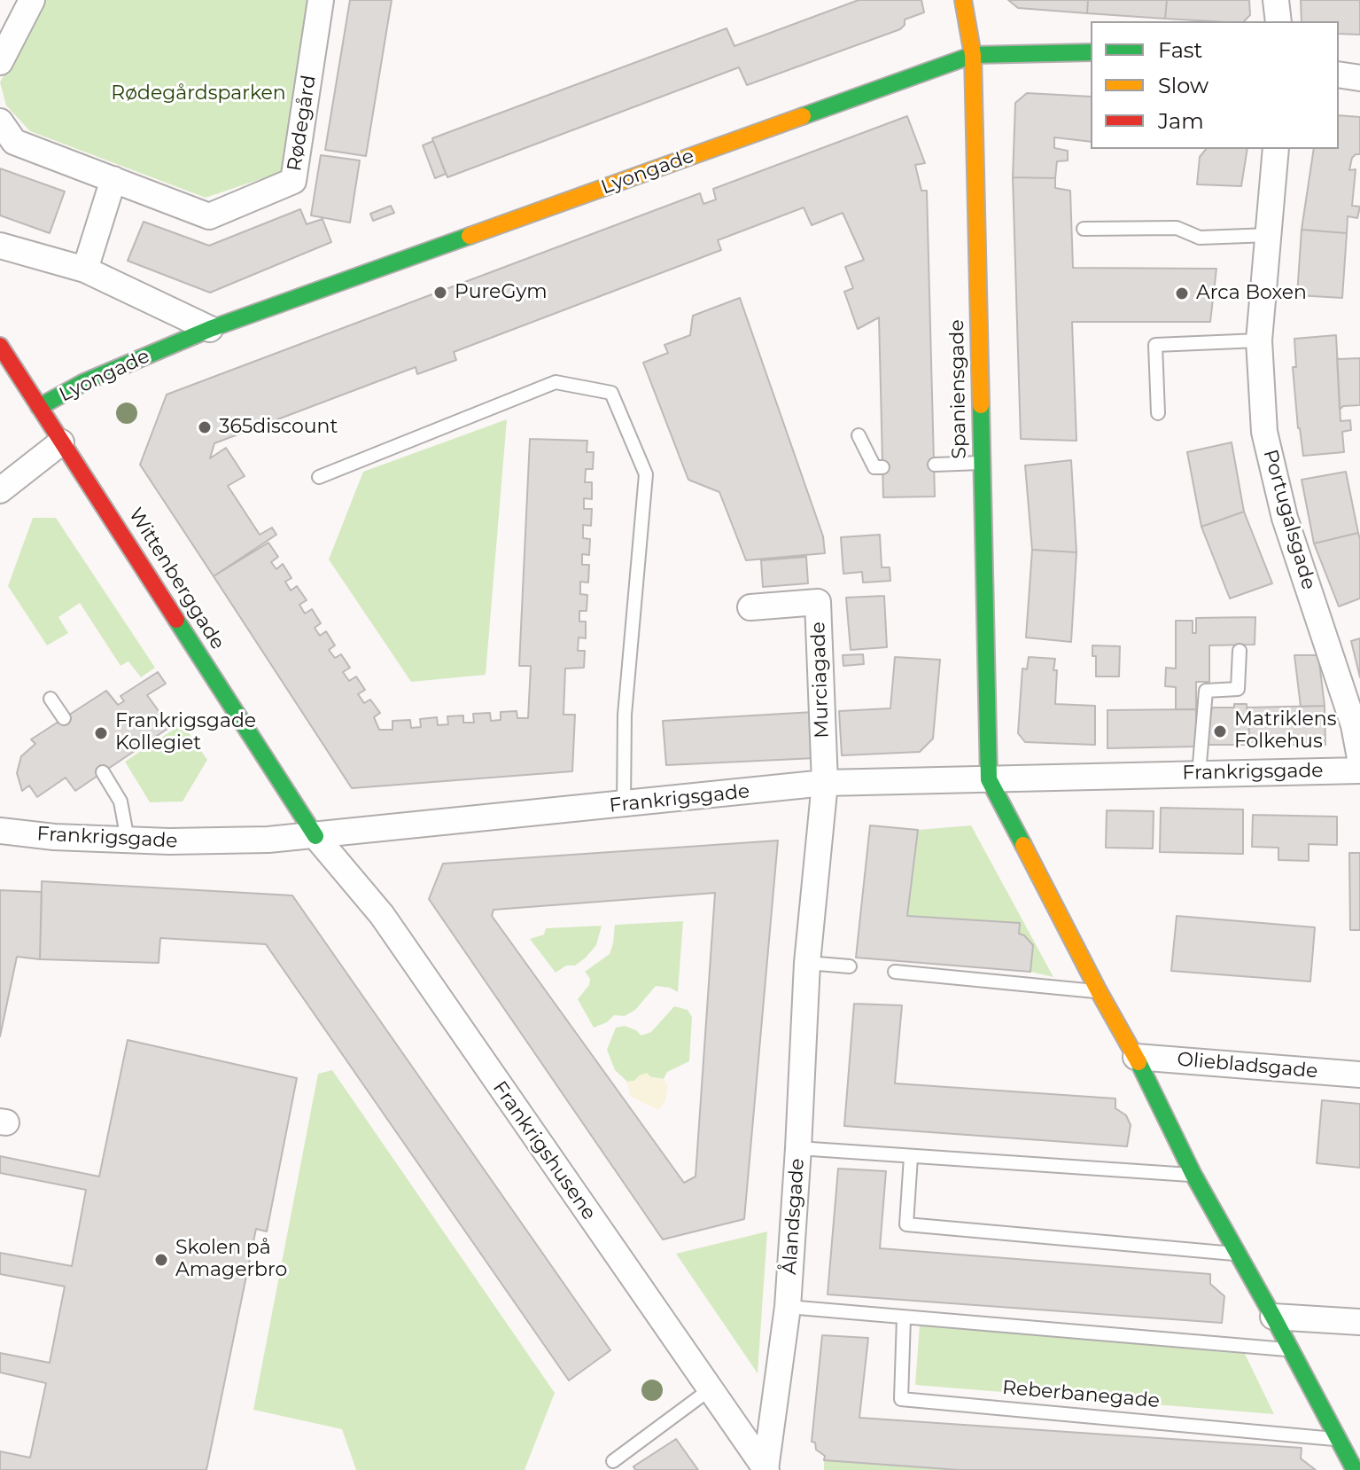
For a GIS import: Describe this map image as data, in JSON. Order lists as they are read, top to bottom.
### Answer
{
  "streets": {
    "street": [
      "Rødegård",
      "Lyongade",
      "Spaniensgade",
      "Portugalsgade",
      "Wittenberggade",
      "Murciagade",
      "Frankrigsgade",
      "Oliebladsgade",
      "Frankrigshusene",
      "Ålandsgade"
    ],
    "lane": ["Reberbanegade"]
  },
  "crossings": [
    ["Lyongade", "Spaniensgade"],
    ["Lyongade", "Wittenberggade"],
    ["Spaniensgade", "Frankrigsgade"],
    ["Wittenberggade", "Frankrigsgade"],
    ["Wittenberggade", "Frankrigshusene"],
    ["Murciagade", "Frankrigsgade"],
    ["Murciagade", "Ålandsgade"],
    ["Frankrigsgade", "Frankrigshusene"],
    ["Frankrigsgade", "Ålandsgade"],
    ["Frankrigshusene", "Ålandsgade"]
  ],
  "parks": ["Rødegårdsparken"],
  "places": [
    "PureGym",
    "Arca Boxen",
    "365discount",
    "Matriklens Folkehus",
    "Frankrigsgade Kollegiet",
    "Skolen på Amagerbro"
  ],
  "legend": ["Fast", "Slow", "Jam"]
}
